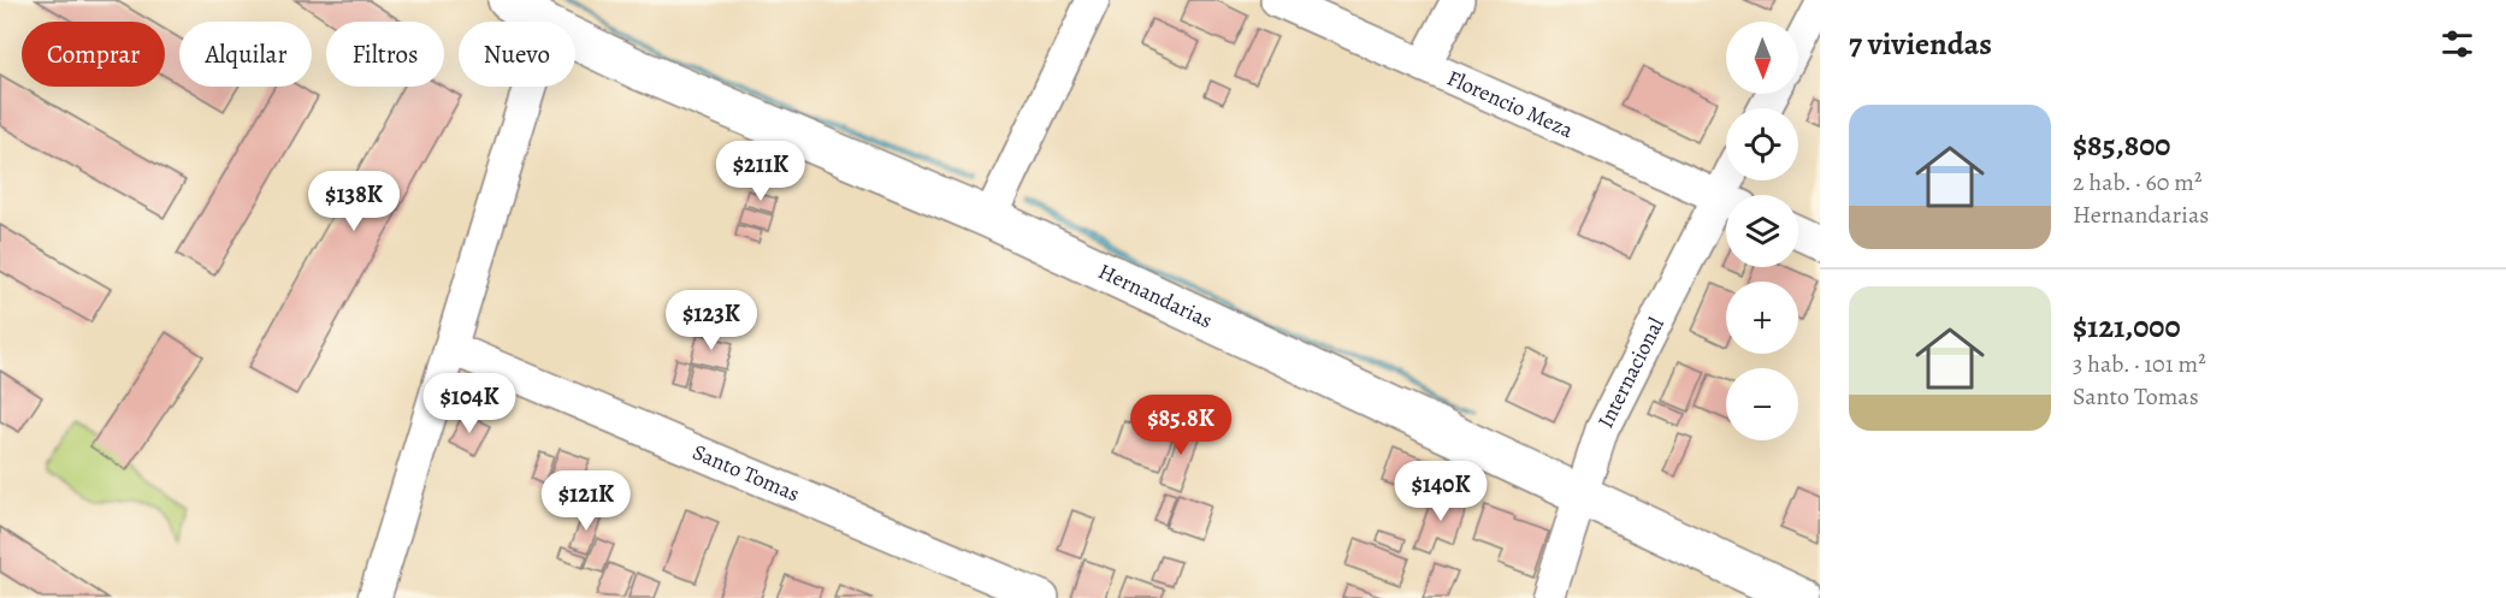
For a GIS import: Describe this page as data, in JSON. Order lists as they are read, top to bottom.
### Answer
{
  "streets": {
    "street": [
      "Florencio Meza",
      "Hernandarias",
      "Internacional",
      "Santo Tomas"
    ]
  },
  "crossings": [
    ["Hernandarias", "Internacional"]
  ],
  "north": "bottom",
  "page": {
    "heading": "7 viviendas",
    "map_buttons": ["+", "−"],
    "chip": [
      "Comprar",
      "Alquilar",
      "Filtros",
      "Nuevo"
    ],
    "list": [
      {
        "name": "$85,800",
        "note": "2 hab. · 60 m² · Hernandarias"
      },
      {
        "name": "$121,000",
        "note": "3 hab. · 101 m² · Santo Tomas"
      }
    ],
    "price": [
      "$211K",
      "$138K",
      "$123K",
      "$104K",
      "$85.8K",
      "$140K",
      "$121K"
    ]
  }
}
